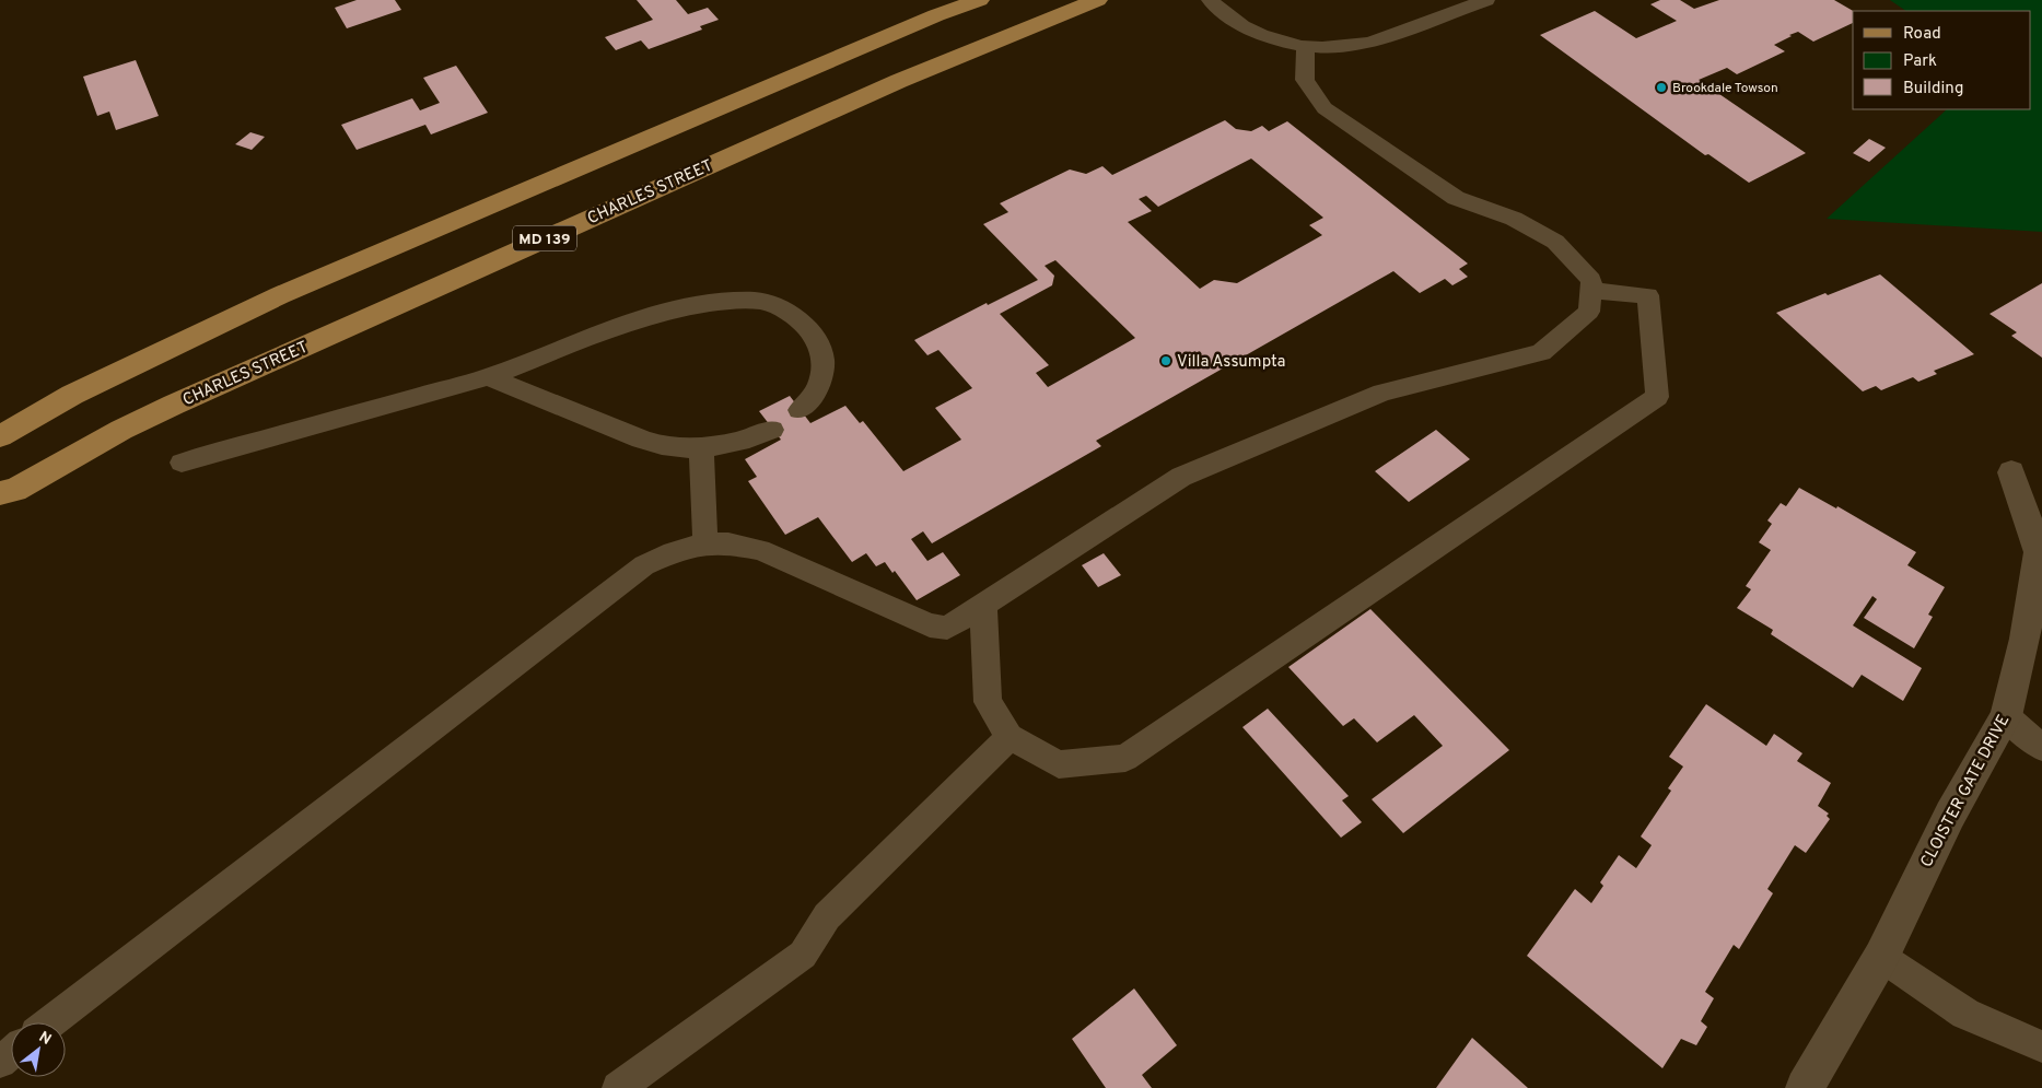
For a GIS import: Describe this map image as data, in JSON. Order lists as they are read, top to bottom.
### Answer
{
  "streets": {
    "main road": ["CHARLES STREET", "MD 139"],
    "street": ["CLOISTER GATE DRIVE"]
  },
  "places": ["Brookdale Towson", "Villa Assumpta"],
  "legend": ["Road", "Park", "Building"],
  "north": "top right"
}
